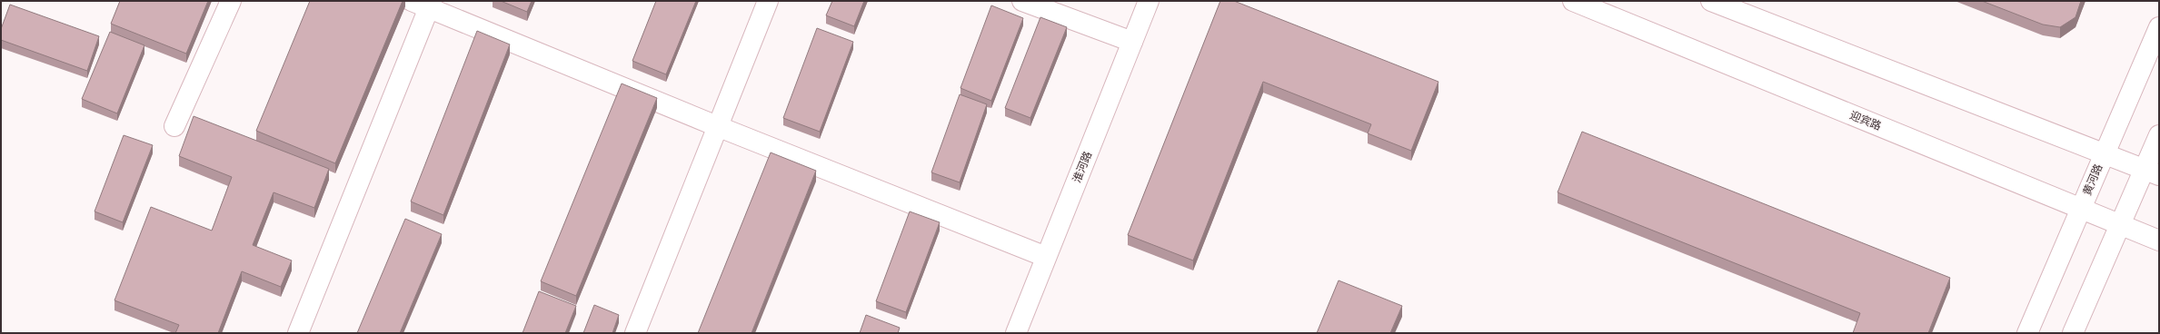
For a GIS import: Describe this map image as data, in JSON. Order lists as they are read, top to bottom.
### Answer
{
  "streets": {
    "street": ["迎宾路", "淮河路", "黄河路"]
  },
  "crossings": [
    ["迎宾路", "黄河路"]
  ]
}
